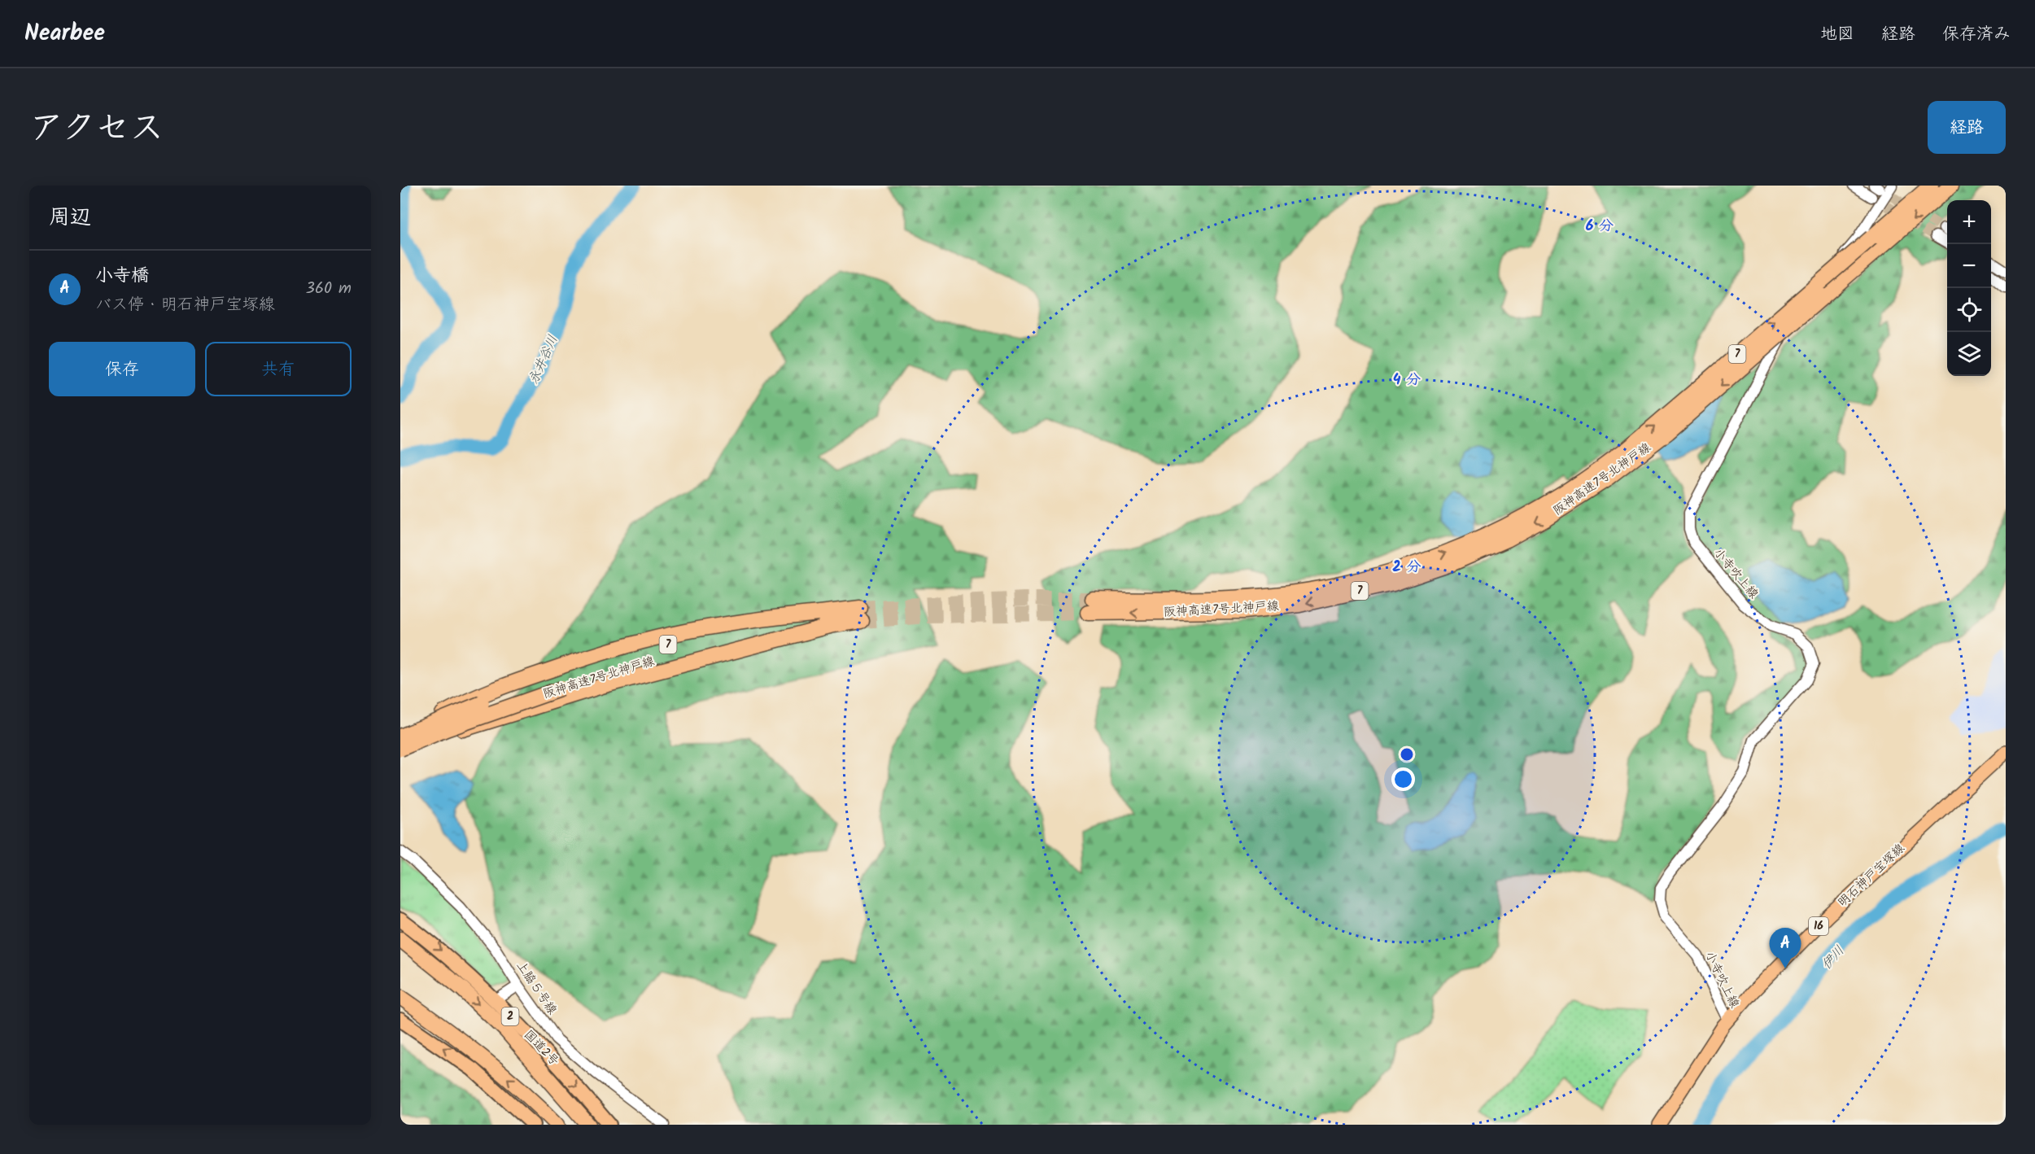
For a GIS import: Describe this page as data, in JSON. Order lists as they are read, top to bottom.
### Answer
{
  "streets": {
    "highway": [
      "7",
      "阪神高速7号北神戸線",
      "2",
      "国道2号"
    ],
    "main road": ["明石神戸宝塚線", "16"],
    "street": ["小寺吹上線", "上脇５号線"]
  },
  "crossings": [
    ["阪神高速7号北神戸線", "小寺吹上線"],
    ["小寺吹上線", "明石神戸宝塚線"]
  ],
  "water": ["永井谷川", "伊川"],
  "page": {
    "header": "Nearbee",
    "nav": ["地図", "経路", "保存済み"],
    "title": "アクセス",
    "buttons": [
      "経路",
      ["保存", "共有"]
    ],
    "heading": "周辺",
    "map_buttons": ["+", "−"],
    "list": [
      {
        "mark": "A",
        "name": "小寺橋",
        "note": "バス停 · 明石神戸宝塚線",
        "value": "360 m"
      }
    ],
    "pins": "A"
  },
  "rings": ["6 分", "4 分", "2 分"]
}
